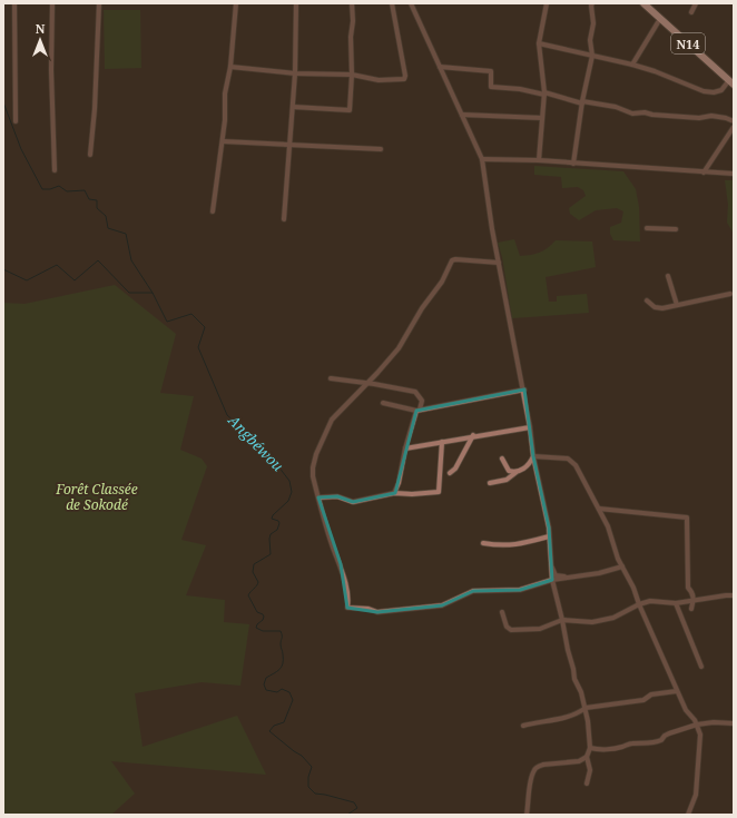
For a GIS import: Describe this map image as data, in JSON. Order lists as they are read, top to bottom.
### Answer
{
  "streets": {
    "main road": ["N14"]
  },
  "water": ["Angbéwou"],
  "parks": ["Forêt Classée de Sokodé"],
  "north": "top"
}
